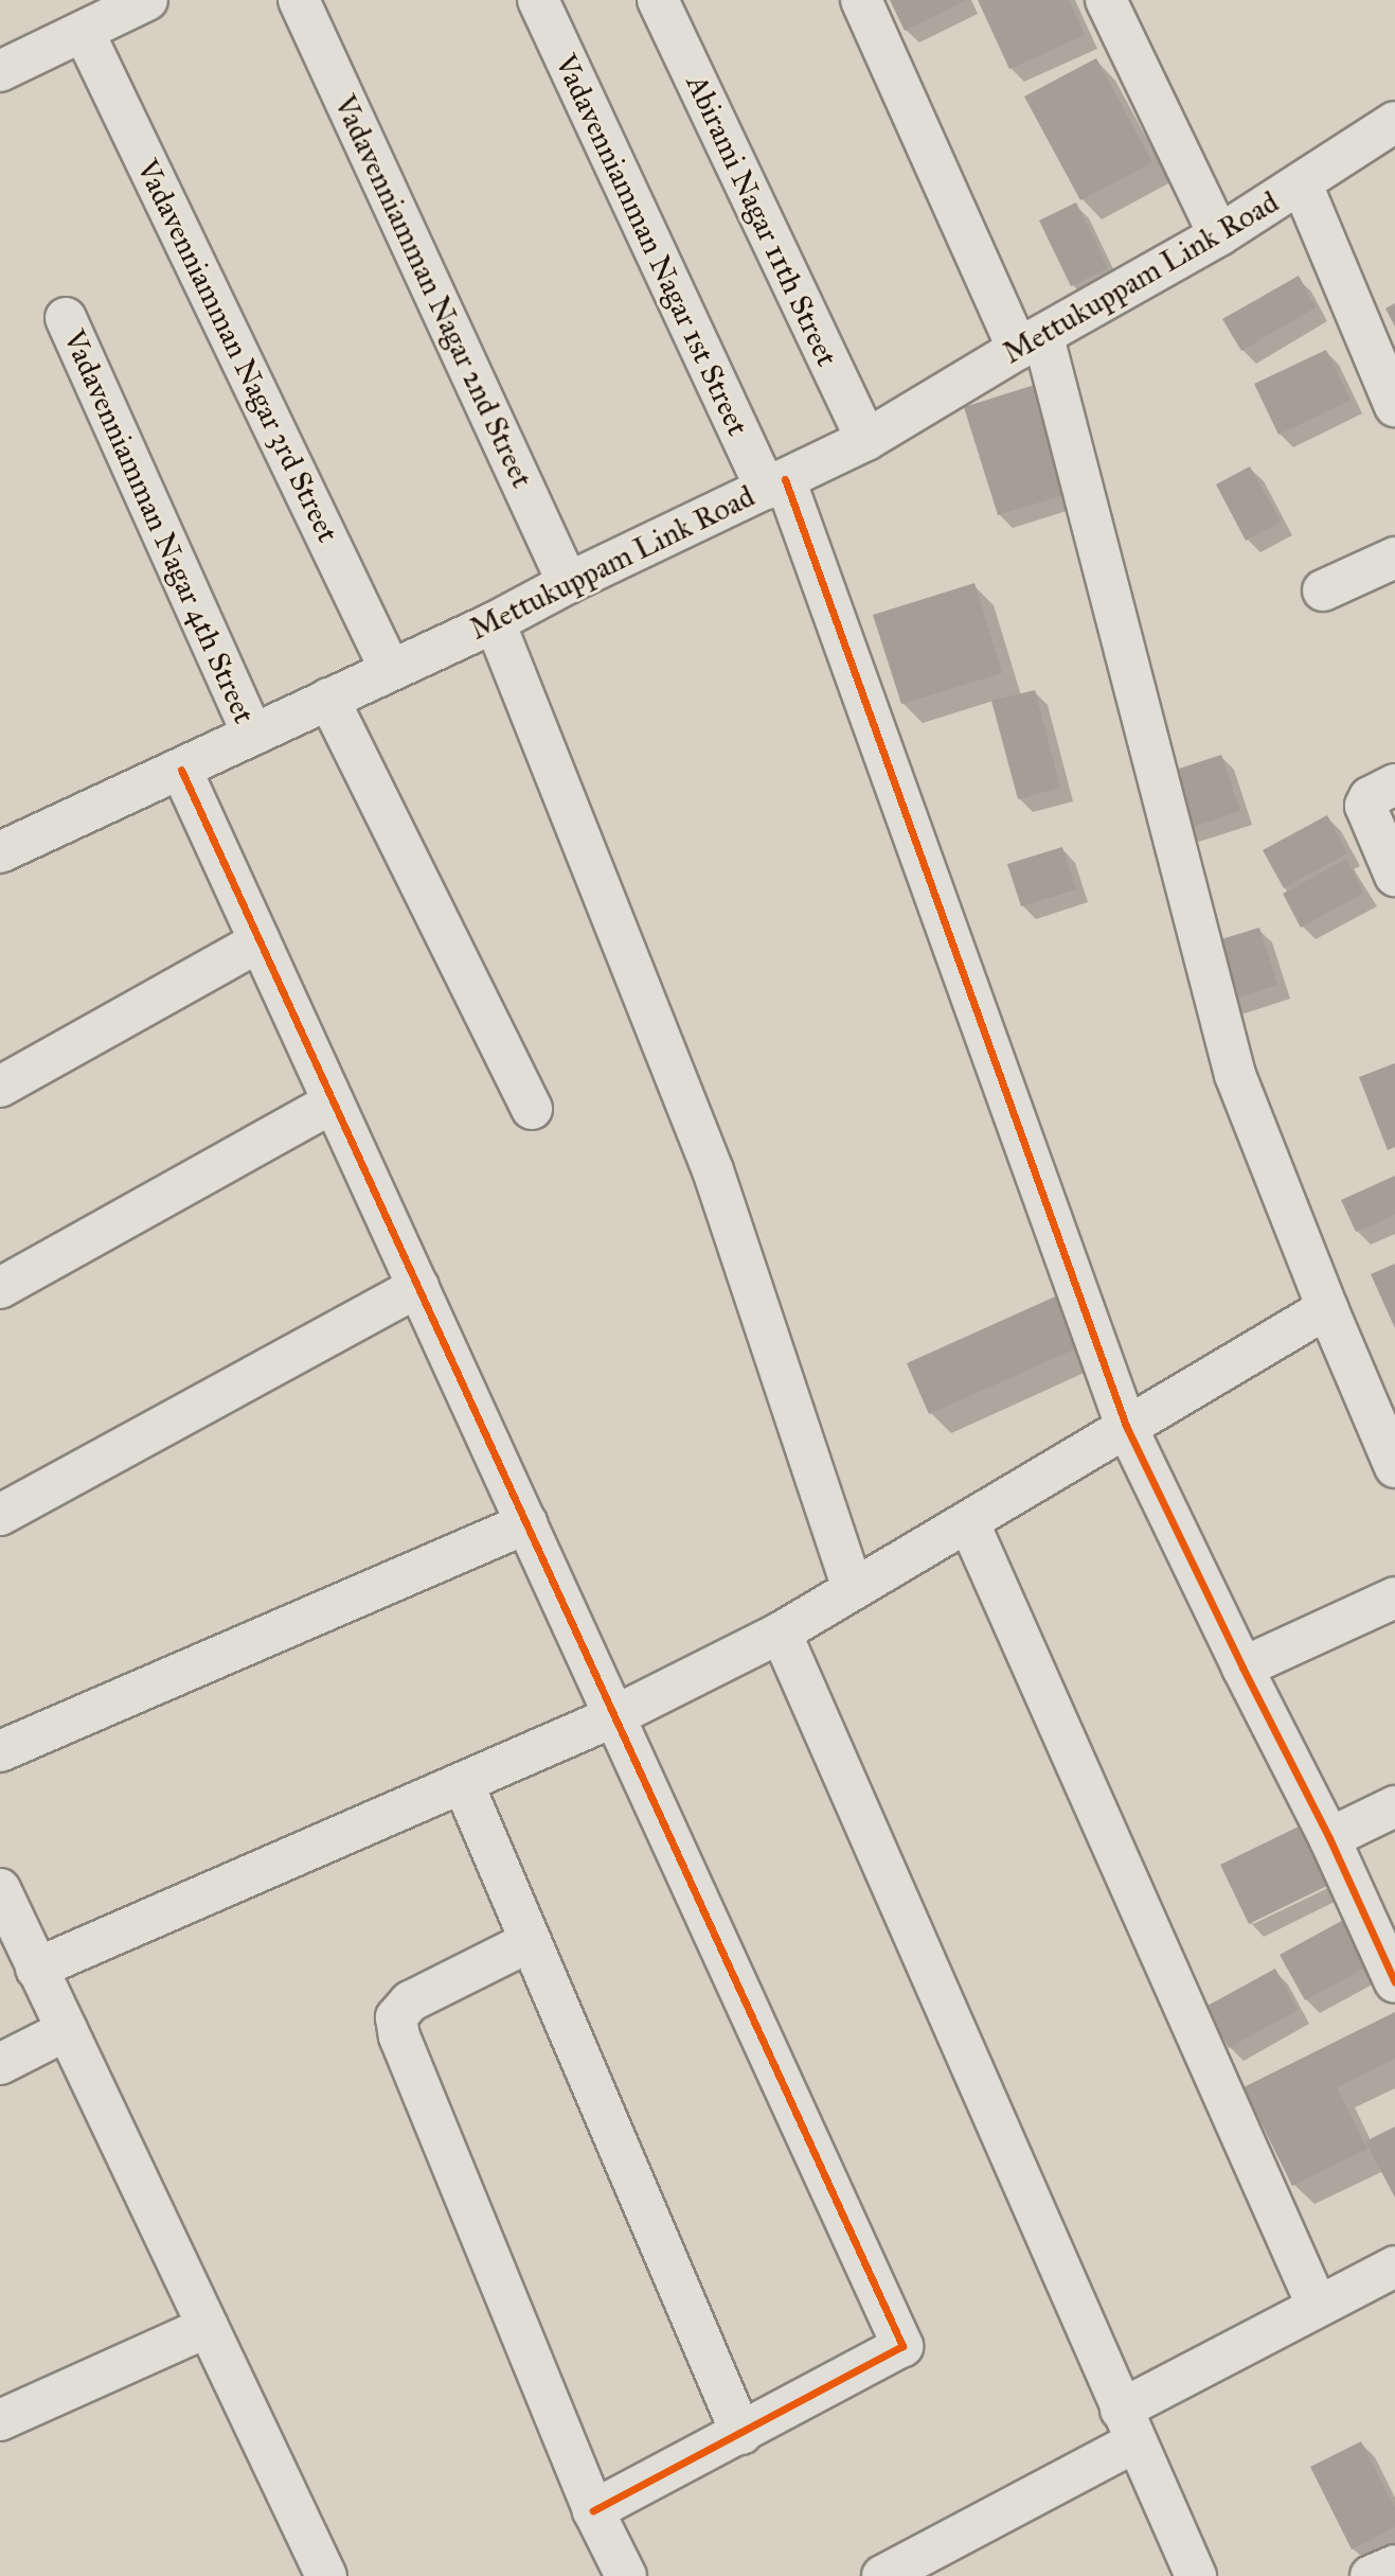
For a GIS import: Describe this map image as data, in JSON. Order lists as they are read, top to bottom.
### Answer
{
  "streets": {
    "street": [
      "Abirami Nagar 11th Street",
      "Vadavenniamman Nagar 1st Street",
      "Mettukuppam Link Road",
      "Vadavenniamman Nagar 2nd Street",
      "Vadavenniamman Nagar 3rd Street",
      "Vadavenniamman Nagar 4th Street"
    ]
  },
  "crossings": [
    ["Abirami Nagar 11th Street", "Mettukuppam Link Road"],
    ["Vadavenniamman Nagar 1st Street", "Mettukuppam Link Road"],
    ["Mettukuppam Link Road", "Vadavenniamman Nagar 2nd Street"],
    ["Mettukuppam Link Road", "Vadavenniamman Nagar 3rd Street"],
    ["Mettukuppam Link Road", "Vadavenniamman Nagar 4th Street"]
  ]
}
